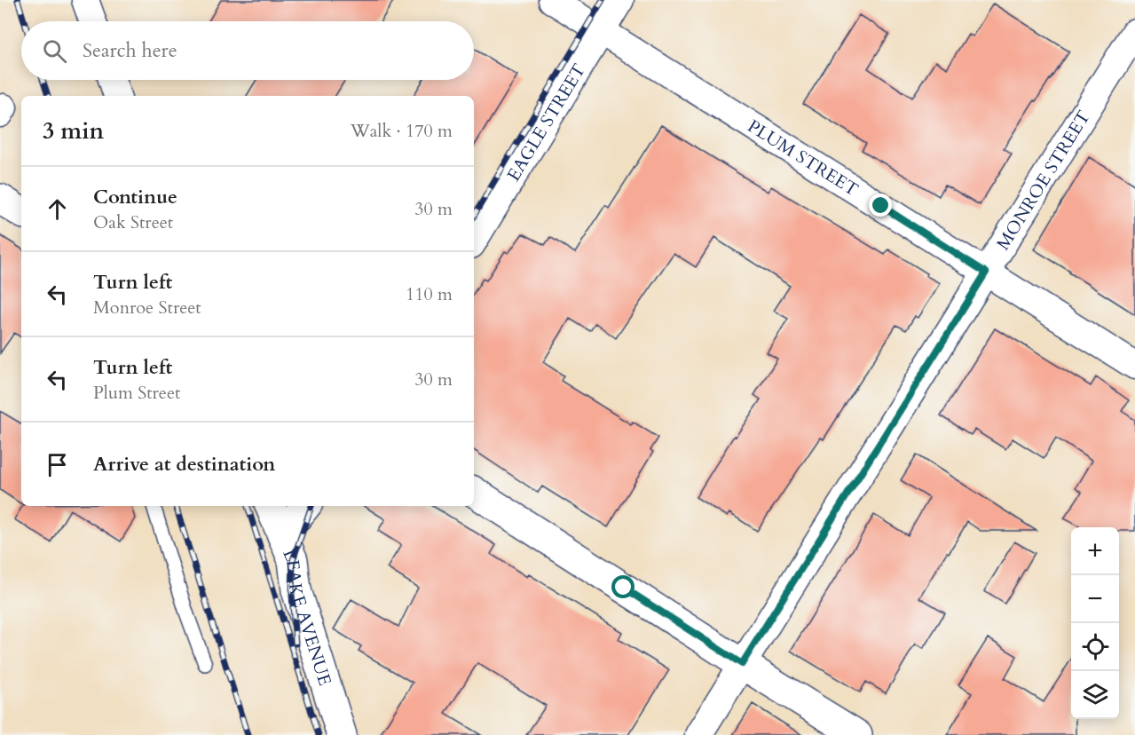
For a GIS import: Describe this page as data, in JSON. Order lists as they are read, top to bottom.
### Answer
{
  "streets": {
    "main road": ["LEAKE AVENUE"],
    "street": ["EAGLE STREET", "PLUM STREET", "MONROE STREET"]
  },
  "crossings": [
    ["EAGLE STREET", "PLUM STREET"],
    ["PLUM STREET", "MONROE STREET"]
  ],
  "page": {
    "search": "Search here",
    "heading": ["3 min", "Walk · 170 m"],
    "list": [
      ["Continue", "Oak Street", "30 m"],
      ["Turn left", "Monroe Street", "110 m"],
      ["Turn left", "Plum Street", "30 m"],
      "Arrive at destination"
    ],
    "map_buttons": ["+", "−"]
  }
}
